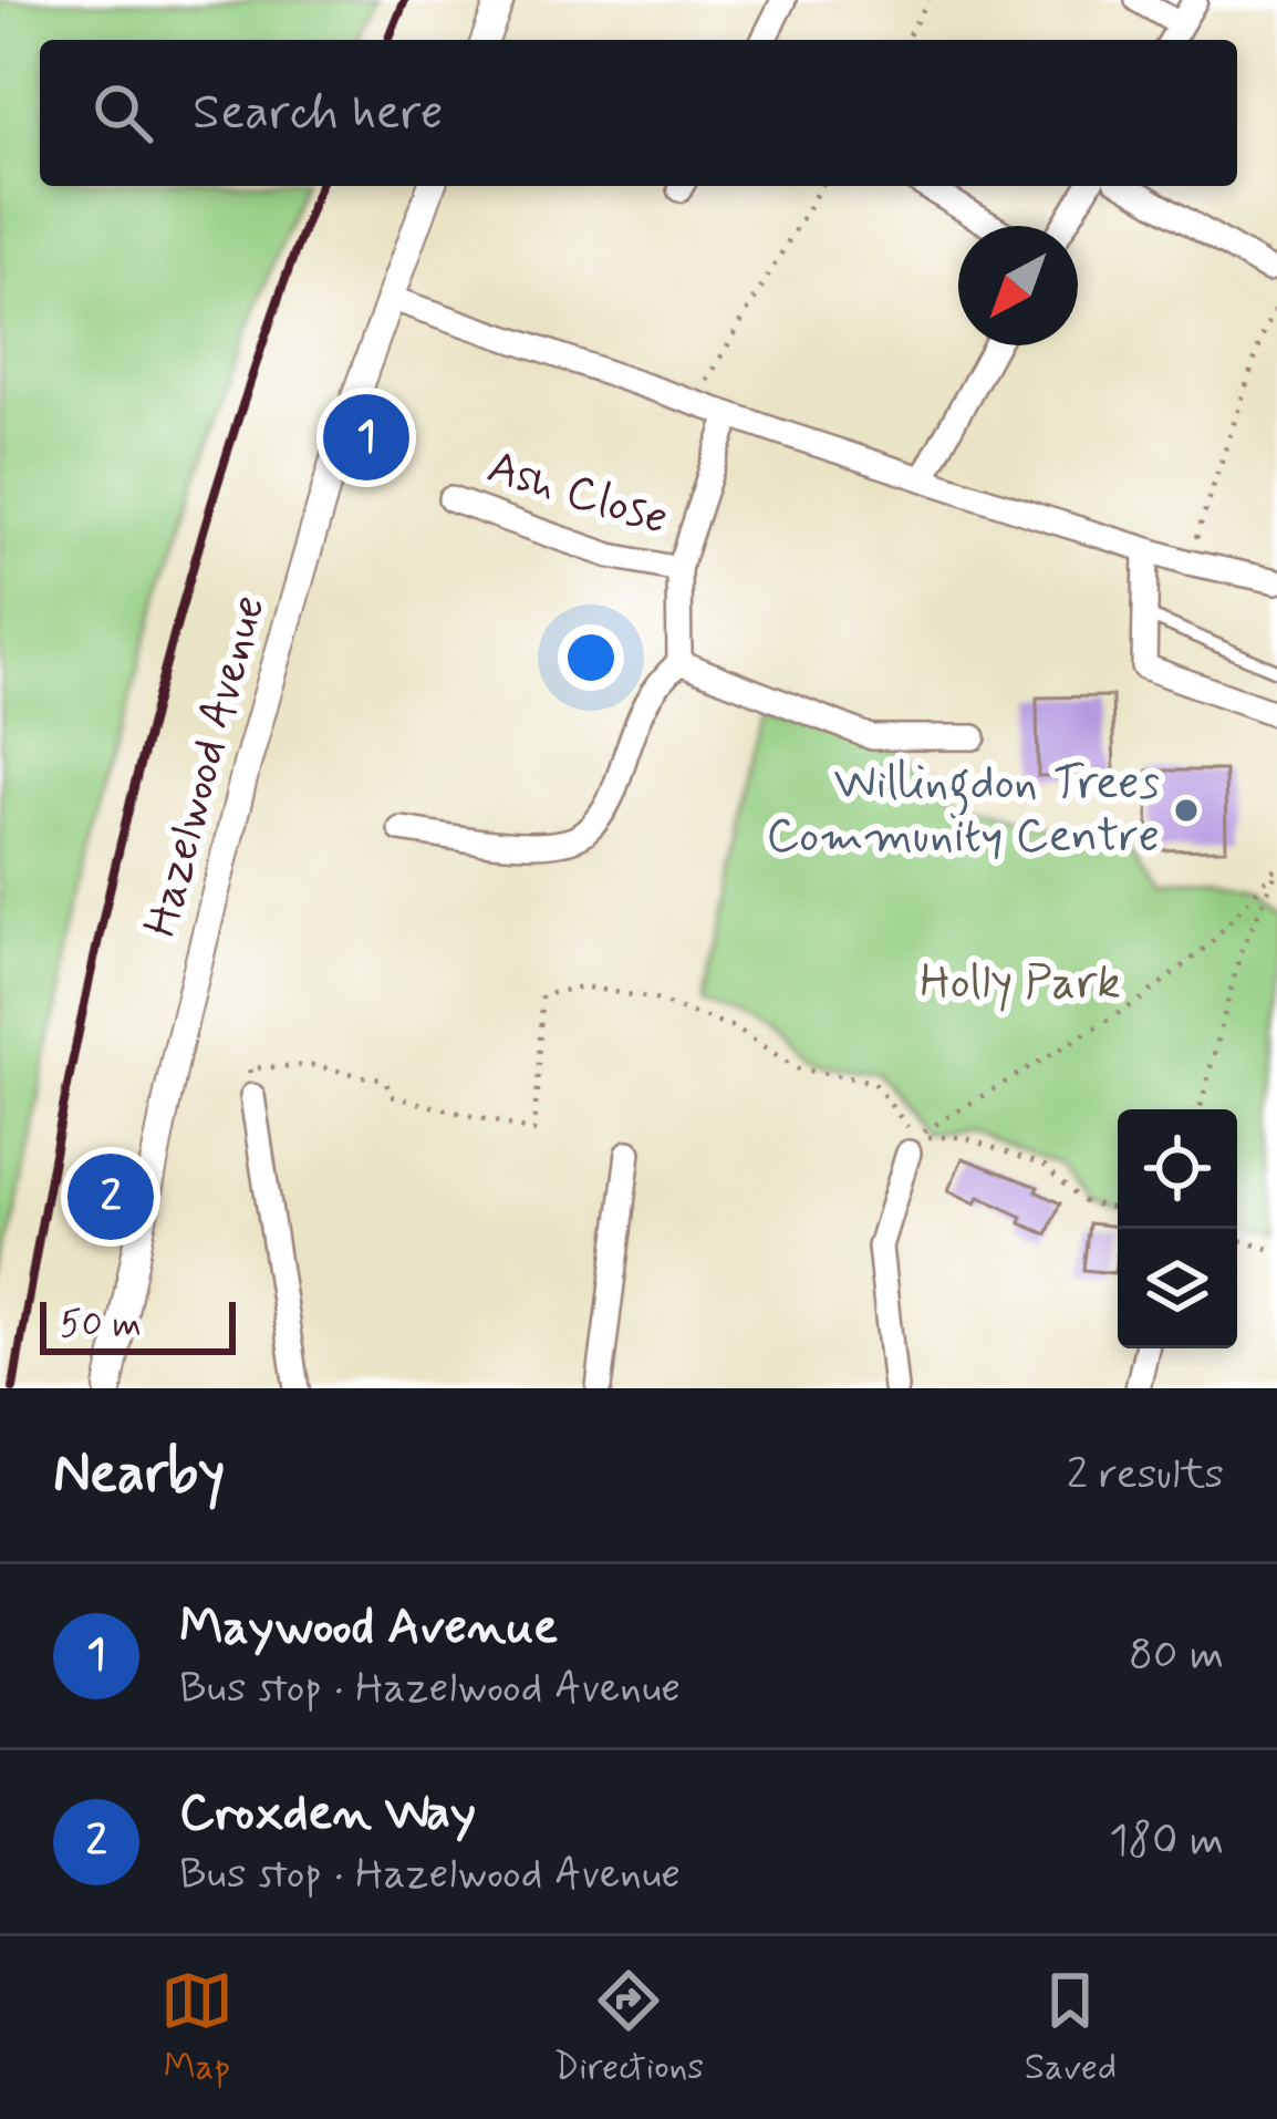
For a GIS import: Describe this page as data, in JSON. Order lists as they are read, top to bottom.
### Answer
{
  "streets": {
    "street": ["Ash Close", "Hazelwood Avenue"]
  },
  "parks": ["Holly Park"],
  "places": ["Willingdon Trees Community Centre"],
  "scale_bar": "50 m",
  "north": "bottom left",
  "page": {
    "search": "Search here",
    "pins": ["1", "2"],
    "scale": "50 m",
    "heading": ["Nearby", "2 results"],
    "list": [
      {
        "mark": "1",
        "name": "Maywood Avenue",
        "note": "Bus stop · Hazelwood Avenue",
        "value": "80 m"
      },
      {
        "mark": "2",
        "name": "Croxden Way",
        "note": "Bus stop · Hazelwood Avenue",
        "value": "180 m"
      }
    ],
    "nav": ["Map", "Directions", "Saved"]
  }
}
